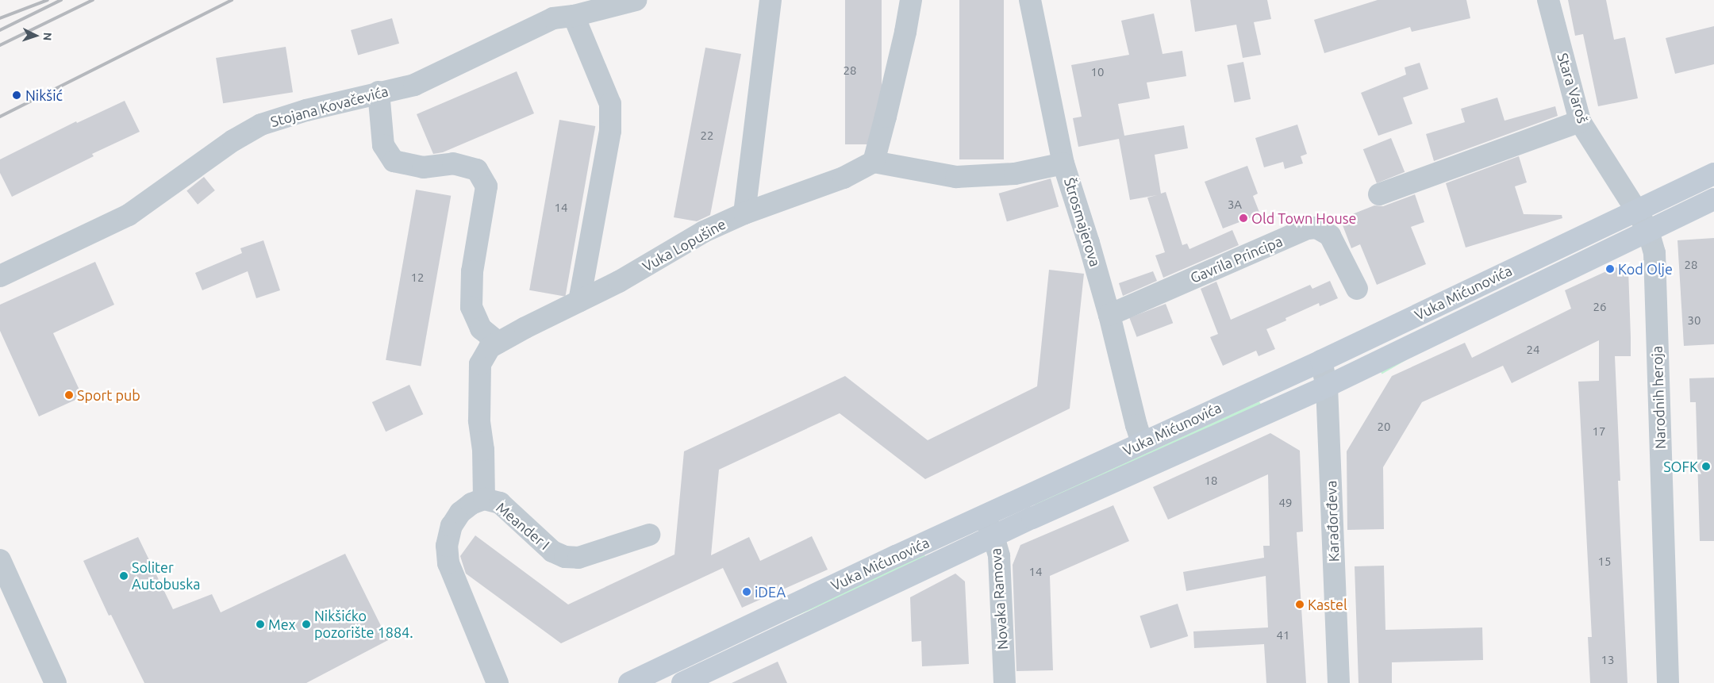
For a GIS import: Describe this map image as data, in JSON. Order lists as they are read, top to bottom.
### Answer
{
  "streets": {
    "main road": ["Vuka Mićunovića"],
    "street": [
      "Stara Varoš",
      "Stojana Kovačevića",
      "Štrosmajerova",
      "Vuka Lopušine",
      "Gavrila Principa",
      "Narodnih heroja",
      "Karađorđeva",
      "Meander I",
      "Novaka Ramova"
    ]
  },
  "crossings": [
    ["Stara Varoš", "Vuka Mićunovića"],
    ["Stara Varoš", "Narodnih heroja"],
    ["Štrosmajerova", "Gavrila Principa"],
    ["Štrosmajerova", "Vuka Mićunovića"],
    ["Vuka Lopušine", "Meander I"],
    ["Vuka Mićunovića", "Narodnih heroja"],
    ["Vuka Mićunovića", "Karađorđeva"],
    ["Vuka Mićunovića", "Novaka Ramova"]
  ],
  "places": [
    "Nikšić",
    "Old Town House",
    "Kod Olje",
    "Sport pub",
    "SOFK",
    "Soliter Autobuska",
    "iDEA",
    "Kastel",
    "Mex",
    "Nikšićko pozorište 1884."
  ],
  "house_numbers": [
    "28",
    "10",
    "22",
    "3A",
    "14",
    "28",
    "12",
    "26",
    "30",
    "24",
    "20",
    "17",
    "18",
    "49",
    "15",
    "14",
    "41",
    "13"
  ],
  "north": "right"
}
